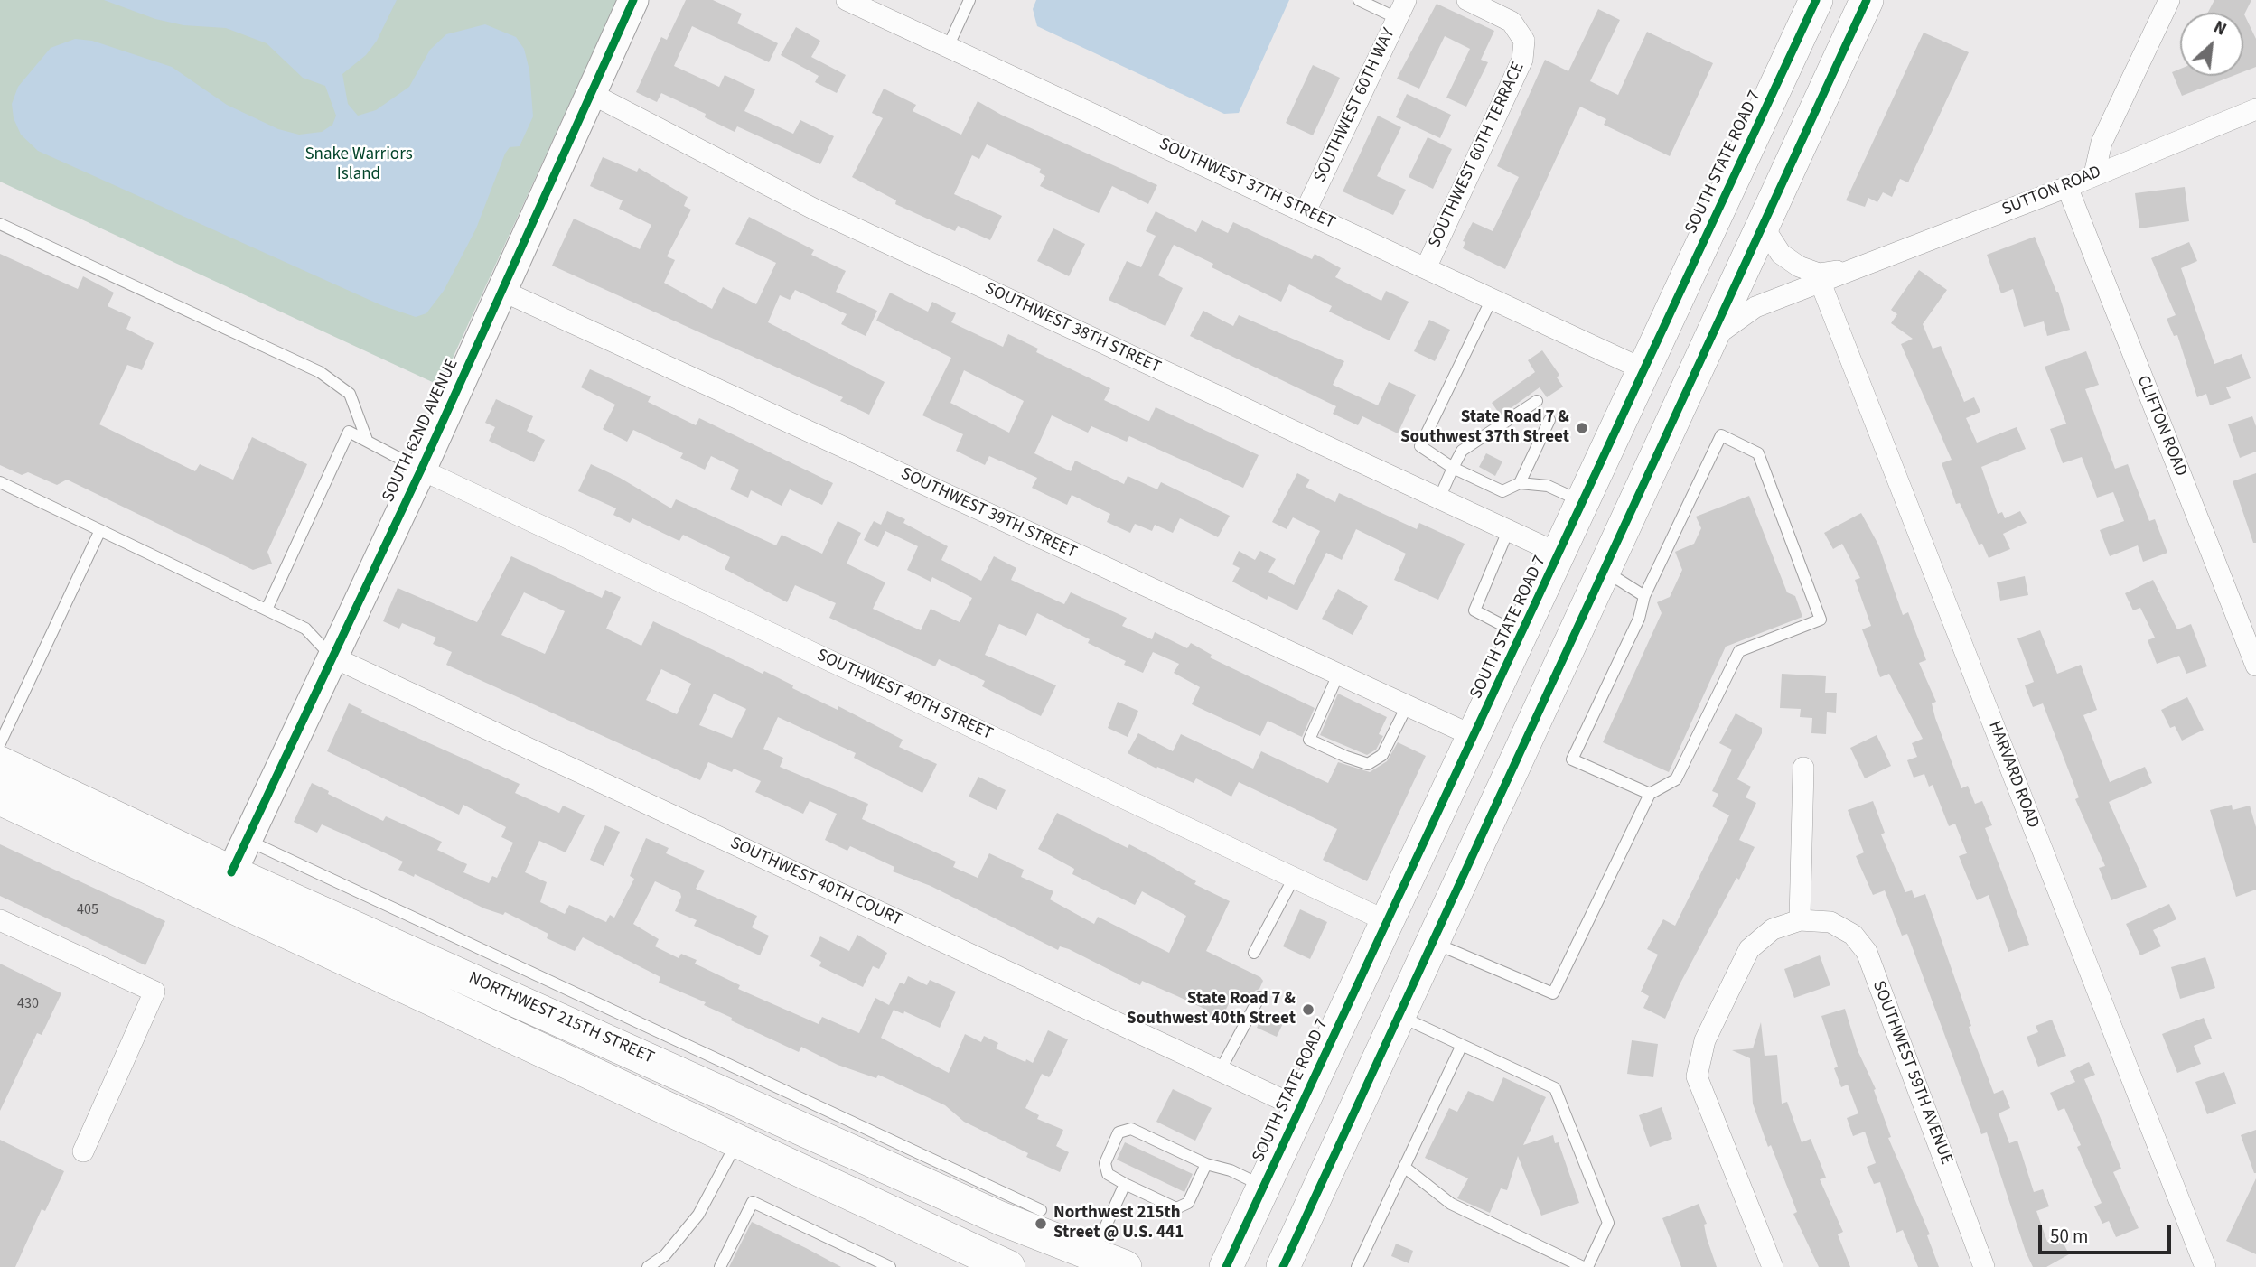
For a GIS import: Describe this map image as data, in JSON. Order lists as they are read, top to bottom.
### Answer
{
  "streets": {
    "main road": ["SOUTH STATE ROAD 7", "NORTHWEST 215TH STREET"],
    "street": [
      "SOUTHWEST 60TH WAY",
      "SOUTHWEST 60TH TERRACE",
      "SOUTHWEST 37TH STREET",
      "SUTTON ROAD",
      "SOUTHWEST 38TH STREET",
      "CLIFTON ROAD",
      "SOUTH 62ND AVENUE",
      "SOUTHWEST 39TH STREET",
      "SOUTHWEST 40TH STREET",
      "HARVARD ROAD",
      "SOUTHWEST 40TH COURT",
      "SOUTHWEST 59TH AVENUE"
    ]
  },
  "crossings": [
    ["SOUTHWEST 60TH WAY", "SOUTHWEST 37TH STREET"],
    ["SOUTHWEST 60TH TERRACE", "SOUTHWEST 37TH STREET"],
    ["SOUTH STATE ROAD 7", "SOUTHWEST 37TH STREET"],
    ["SOUTH STATE ROAD 7", "SOUTHWEST 38TH STREET"],
    ["SOUTH STATE ROAD 7", "SOUTHWEST 39TH STREET"],
    ["SOUTH STATE ROAD 7", "SOUTHWEST 40TH STREET"],
    ["SOUTH STATE ROAD 7", "SOUTHWEST 40TH COURT"],
    ["SUTTON ROAD", "CLIFTON ROAD"],
    ["SUTTON ROAD", "HARVARD ROAD"],
    ["SOUTHWEST 38TH STREET", "SOUTH 62ND AVENUE"],
    ["SOUTH 62ND AVENUE", "SOUTHWEST 39TH STREET"],
    ["SOUTH 62ND AVENUE", "SOUTHWEST 40TH STREET"],
    ["SOUTH 62ND AVENUE", "SOUTHWEST 40TH COURT"],
    ["SOUTH 62ND AVENUE", "NORTHWEST 215TH STREET"]
  ],
  "parks": ["Snake Warriors Island"],
  "places": ["State Road 7 & Southwest 37th Street", "State Road 7 & Southwest 40th Street", "Northwest 215th Street @ U.S. 441"],
  "house_numbers": ["405", "430"],
  "scale_bar": "50 m",
  "north": "top right"
}
